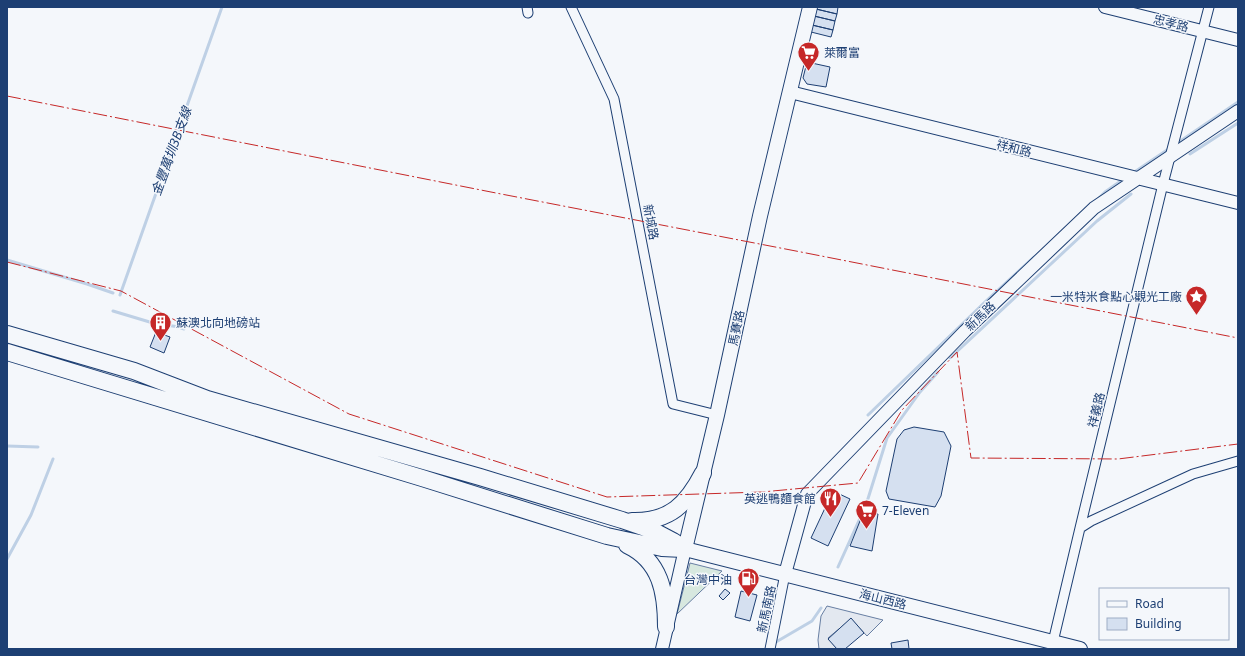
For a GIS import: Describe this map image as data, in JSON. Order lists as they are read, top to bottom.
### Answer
{
  "streets": {
    "main road": ["馬賽路", "海山西路"],
    "street": [
      "忠孝路",
      "祥和路",
      "新城路",
      "新馬路",
      "祥義路",
      "新馬南路"
    ]
  },
  "crossings": [
    ["忠孝路", "祥義路"],
    ["祥和路", "新馬路"],
    ["祥和路", "馬賽路"],
    ["祥和路", "祥義路"],
    ["新城路", "馬賽路"],
    ["新馬路", "祥義路"],
    ["新馬路", "海山西路"],
    ["新馬路", "新馬南路"],
    ["馬賽路", "海山西路"],
    ["祥義路", "海山西路"],
    ["海山西路", "新馬南路"]
  ],
  "water": ["金豐萬圳3B支線"],
  "places": {
    "supermarket": ["萊爾富", "7-Eleven"],
    "place": ["一米特米食點心觀光工廠"],
    "building": ["蘇澳北向地磅站"],
    "restaurant": ["英逃鴨麵食館"],
    "fuel station": ["台灣中油"]
  },
  "legend": ["Road", "Building"]
}
